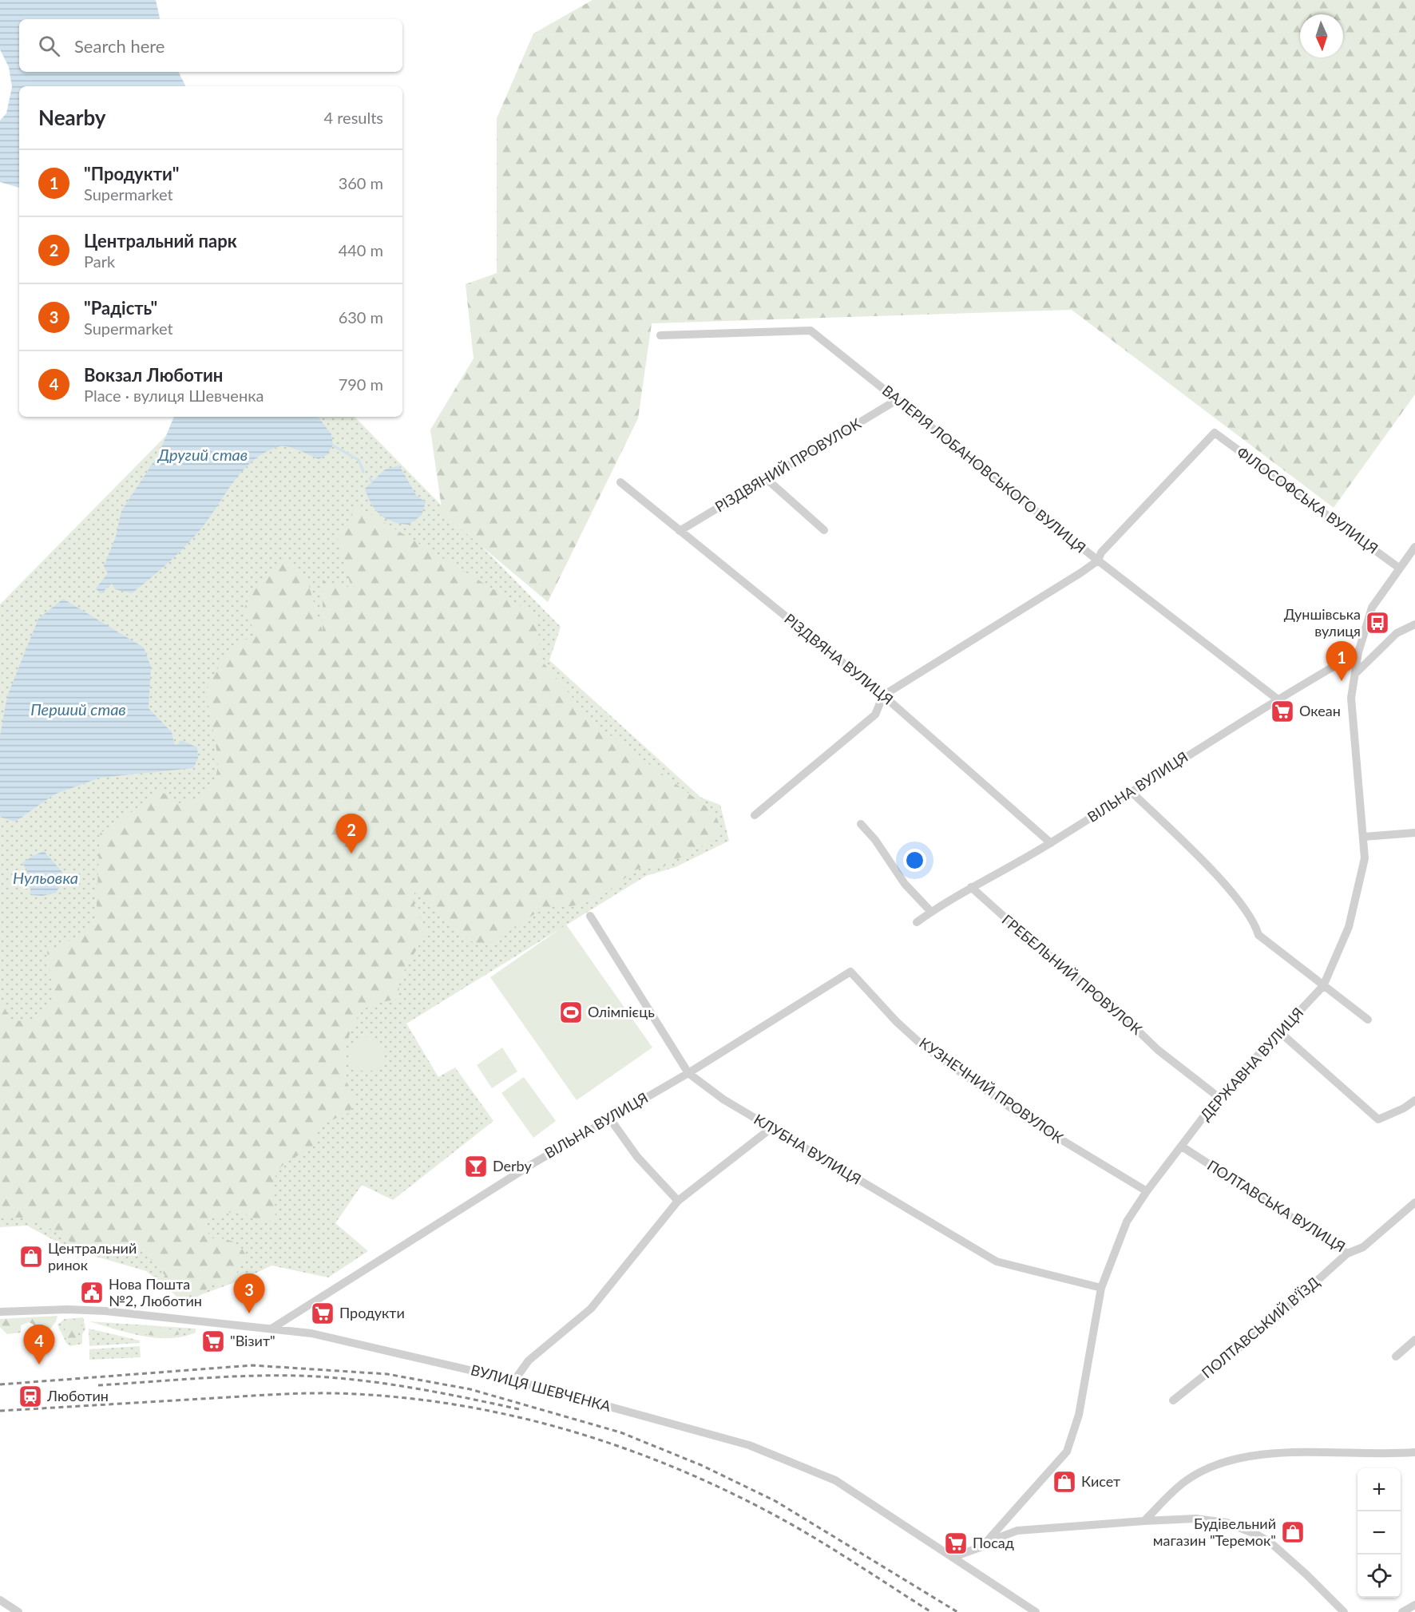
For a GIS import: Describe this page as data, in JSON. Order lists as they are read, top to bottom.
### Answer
{
  "streets": {
    "street": [
      "РІЗДВЯНИЙ ПРОВУЛОК",
      "ВАЛЕРІЯ ЛОБАНОВСЬКОГО ВУЛИЦЯ",
      "ФІЛОСОФСЬКА ВУЛИЦЯ",
      "РІЗДВЯНА ВУЛИЦЯ",
      "ВІЛЬНА ВУЛИЦЯ",
      "ГРЕБЕЛЬНИЙ ПРОВУЛОК",
      "ДЕРЖАВНА ВУЛИЦЯ",
      "КУЗНЕЧНИЙ ПРОВУЛОК",
      "КЛУБНА ВУЛИЦЯ",
      "ПОЛТАВСЬКА ВУЛИЦЯ",
      "ПОЛТАВСЬКИЙ В’ЇЗД",
      "ВУЛИЦЯ ШЕВЧЕНКА"
    ]
  },
  "crossings": [
    ["РІЗДВЯНИЙ ПРОВУЛОК", "ВАЛЕРІЯ ЛОБАНОВСЬКОГО ВУЛИЦЯ"],
    ["РІЗДВЯНИЙ ПРОВУЛОК", "РІЗДВЯНА ВУЛИЦЯ"],
    ["ВАЛЕРІЯ ЛОБАНОВСЬКОГО ВУЛИЦЯ", "ФІЛОСОФСЬКА ВУЛИЦЯ"],
    ["ВАЛЕРІЯ ЛОБАНОВСЬКОГО ВУЛИЦЯ", "ВІЛЬНА ВУЛИЦЯ"],
    ["ФІЛОСОФСЬКА ВУЛИЦЯ", "ДЕРЖАВНА ВУЛИЦЯ"],
    ["РІЗДВЯНА ВУЛИЦЯ", "ВІЛЬНА ВУЛИЦЯ"],
    ["ВІЛЬНА ВУЛИЦЯ", "ГРЕБЕЛЬНИЙ ПРОВУЛОК"],
    ["ВІЛЬНА ВУЛИЦЯ", "ДЕРЖАВНА ВУЛИЦЯ"],
    ["ВІЛЬНА ВУЛИЦЯ", "КУЗНЕЧНИЙ ПРОВУЛОК"],
    ["ВІЛЬНА ВУЛИЦЯ", "КЛУБНА ВУЛИЦЯ"],
    ["ВІЛЬНА ВУЛИЦЯ", "ВУЛИЦЯ ШЕВЧЕНКА"],
    ["ГРЕБЕЛЬНИЙ ПРОВУЛОК", "ДЕРЖАВНА ВУЛИЦЯ"],
    ["ДЕРЖАВНА ВУЛИЦЯ", "КУЗНЕЧНИЙ ПРОВУЛОК"],
    ["ДЕРЖАВНА ВУЛИЦЯ", "КЛУБНА ВУЛИЦЯ"],
    ["ДЕРЖАВНА ВУЛИЦЯ", "ПОЛТАВСЬКА ВУЛИЦЯ"],
    ["ДЕРЖАВНА ВУЛИЦЯ", "ВУЛИЦЯ ШЕВЧЕНКА"],
    ["ПОЛТАВСЬКА ВУЛИЦЯ", "ПОЛТАВСЬКИЙ В’ЇЗД"]
  ],
  "water": ["Другий став", "Перший став", "Нульовка"],
  "places": {
    "bus stop": ["Дуншівська вулиця"],
    "supermarket": [
      "Океан",
      "Продукти",
      "\"Візит\"",
      "Посад"
    ],
    "sports": ["Олімпієць"],
    "bar": ["Derby"],
    "shop": ["Центральний ринок", "Кисет", "Будівельний магазин \"Теремок\""],
    "public building": ["Нова Пошта №2, Люботин"],
    "station": ["Люботин"]
  },
  "north": "bottom",
  "page": {
    "search": "Search here",
    "heading": ["Nearby", "4 results"],
    "list": [
      {
        "mark": "1",
        "name": "\"Продукти\"",
        "note": "Supermarket",
        "value": "360 m"
      },
      {
        "mark": "2",
        "name": "Центральний парк",
        "note": "Park",
        "value": "440 m"
      },
      {
        "mark": "3",
        "name": "\"Радість\"",
        "note": "Supermarket",
        "value": "630 m"
      },
      {
        "mark": "4",
        "name": "Вокзал Люботин",
        "note": "Place · вулиця Шевченка",
        "value": "790 m"
      }
    ],
    "pins": [
      "1",
      "2",
      "3",
      "4"
    ],
    "map_buttons": ["+", "−"]
  }
}
